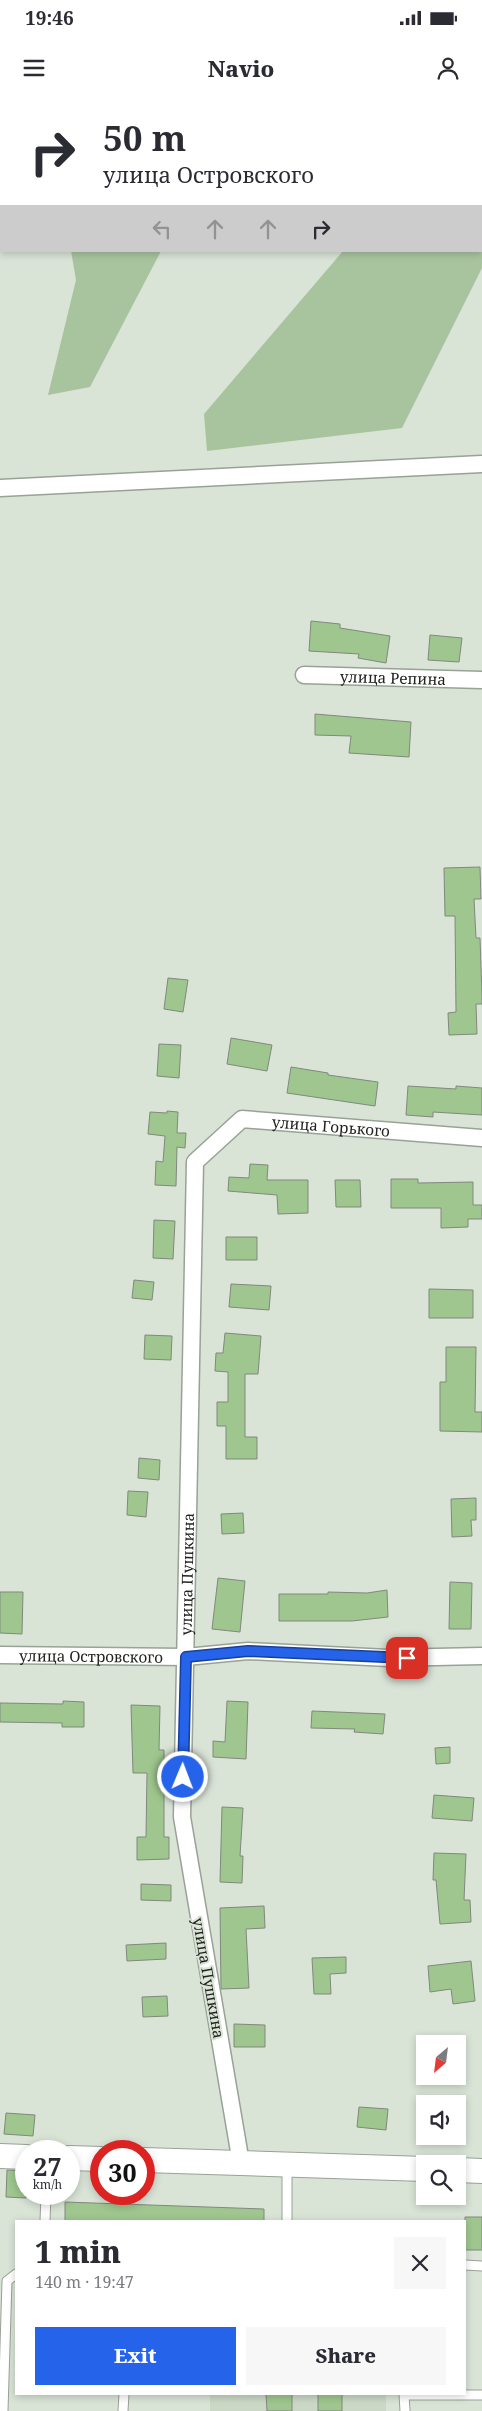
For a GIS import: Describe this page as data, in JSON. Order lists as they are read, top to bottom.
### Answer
{
  "streets": {
    "street": [
      "улица Репина",
      "улица Горького",
      "улица Пушкина",
      "улица Островского"
    ]
  },
  "crossings": [
    ["улица Горького", "улица Пушкина"],
    ["улица Пушкина", "улица Островского"]
  ],
  "north": "bottom left",
  "page": {
    "status": "19:46",
    "header": "Navio",
    "turn": ["50 m", "улица Островского"],
    "speed": "27 km/h",
    "limit": "30",
    "heading": ["1 min", "140 m · 19:47"],
    "buttons": ["Exit", "Share"]
  }
}
